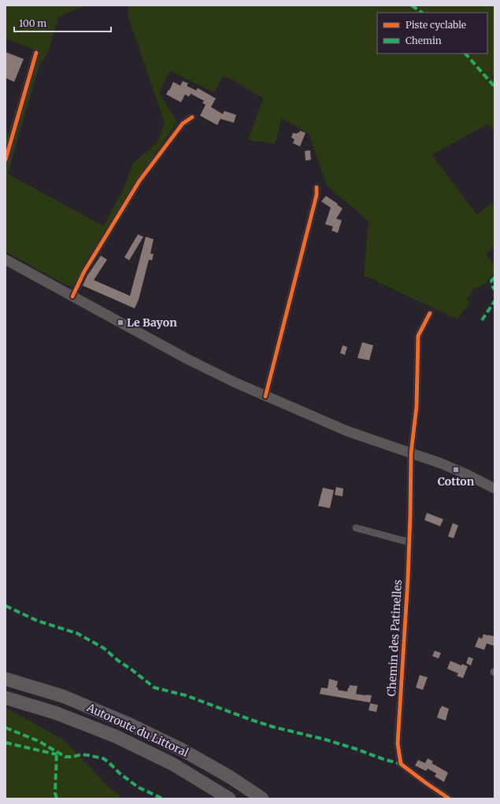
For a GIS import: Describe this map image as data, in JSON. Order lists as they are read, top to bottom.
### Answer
{
  "streets": {
    "highway": ["Autoroute du Littoral"],
    "street": ["Chemin des Patinelles"]
  },
  "places": {
    "transit": ["Le Bayon", "Cotton"]
  },
  "legend": ["Piste cyclable", "Chemin"],
  "scale_bar": "100 m"
}
